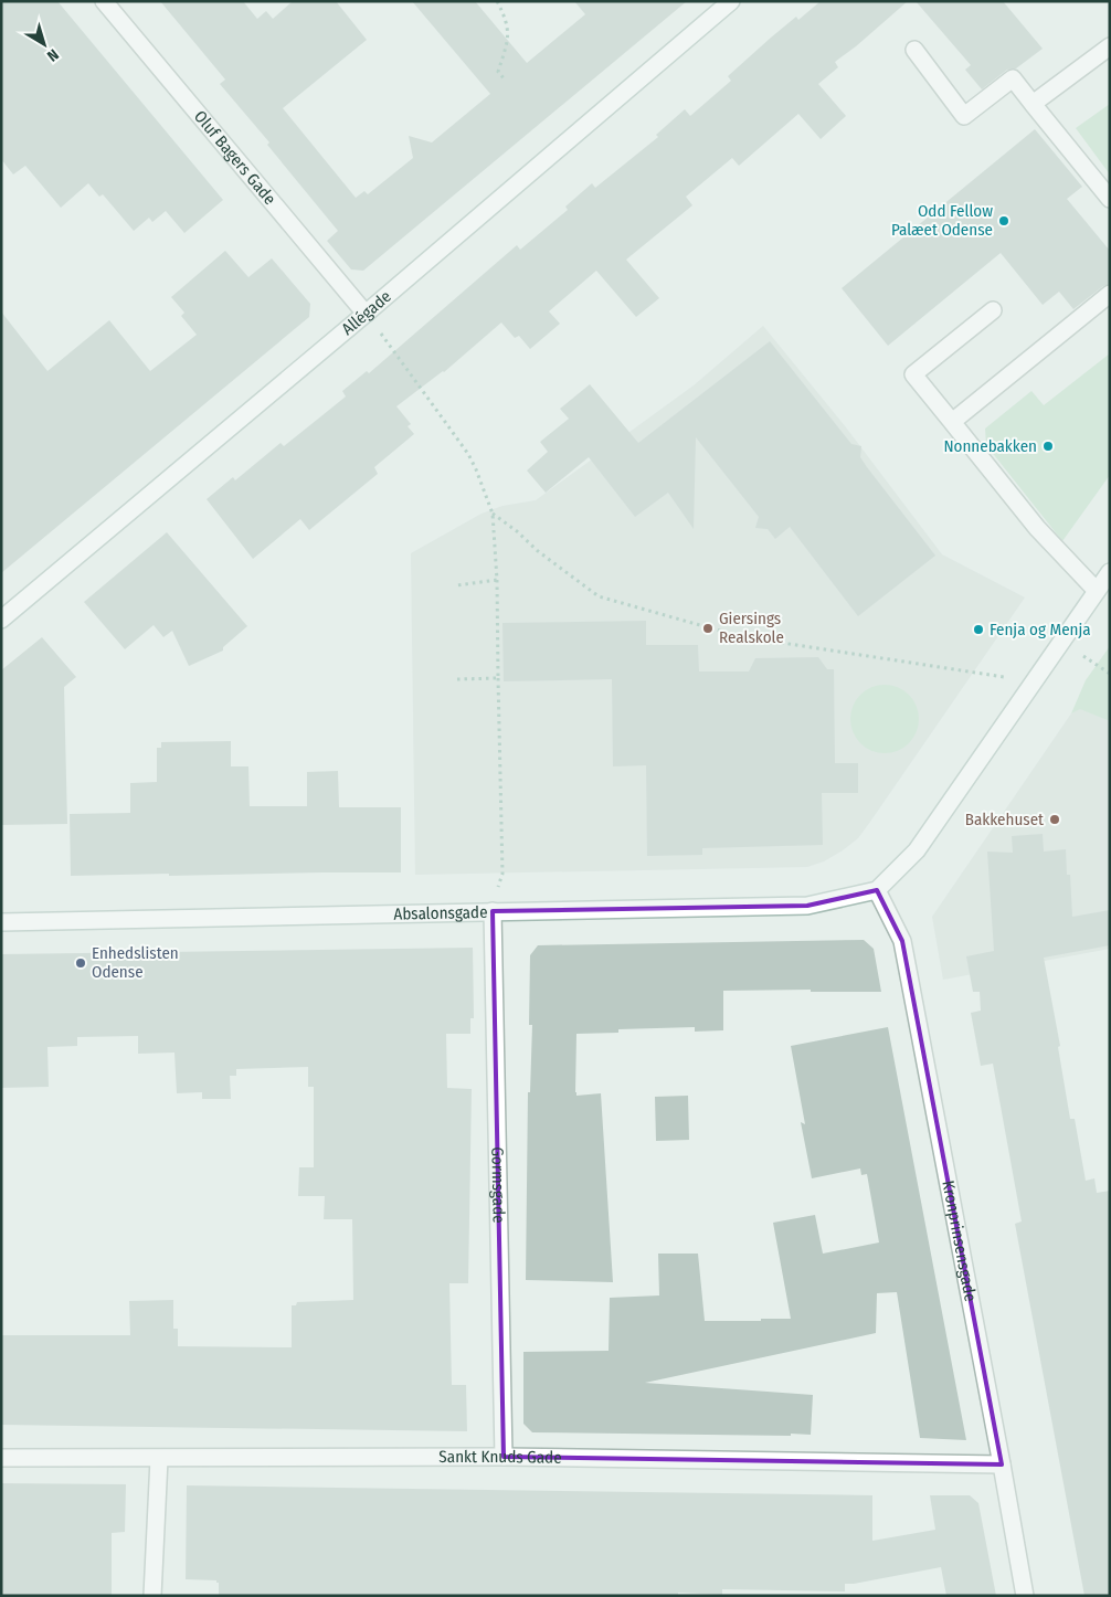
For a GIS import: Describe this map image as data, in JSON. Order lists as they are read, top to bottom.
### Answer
{
  "streets": {
    "street": [
      "Oluf Bagers Gade",
      "Allégade",
      "Absalonsgade",
      "Gormsgade",
      "Kronprinsensgade",
      "Sankt Knuds Gade"
    ]
  },
  "crossings": [
    ["Oluf Bagers Gade", "Allégade"],
    ["Absalonsgade", "Gormsgade"],
    ["Absalonsgade", "Kronprinsensgade"],
    ["Gormsgade", "Sankt Knuds Gade"],
    ["Kronprinsensgade", "Sankt Knuds Gade"]
  ],
  "places": [
    "Odd Fellow Palæet Odense",
    "Nonnebakken",
    "Giersings Realskole",
    "Fenja og Menja",
    "Bakkehuset",
    "Enhedslisten Odense"
  ],
  "north": "bottom right"
}
